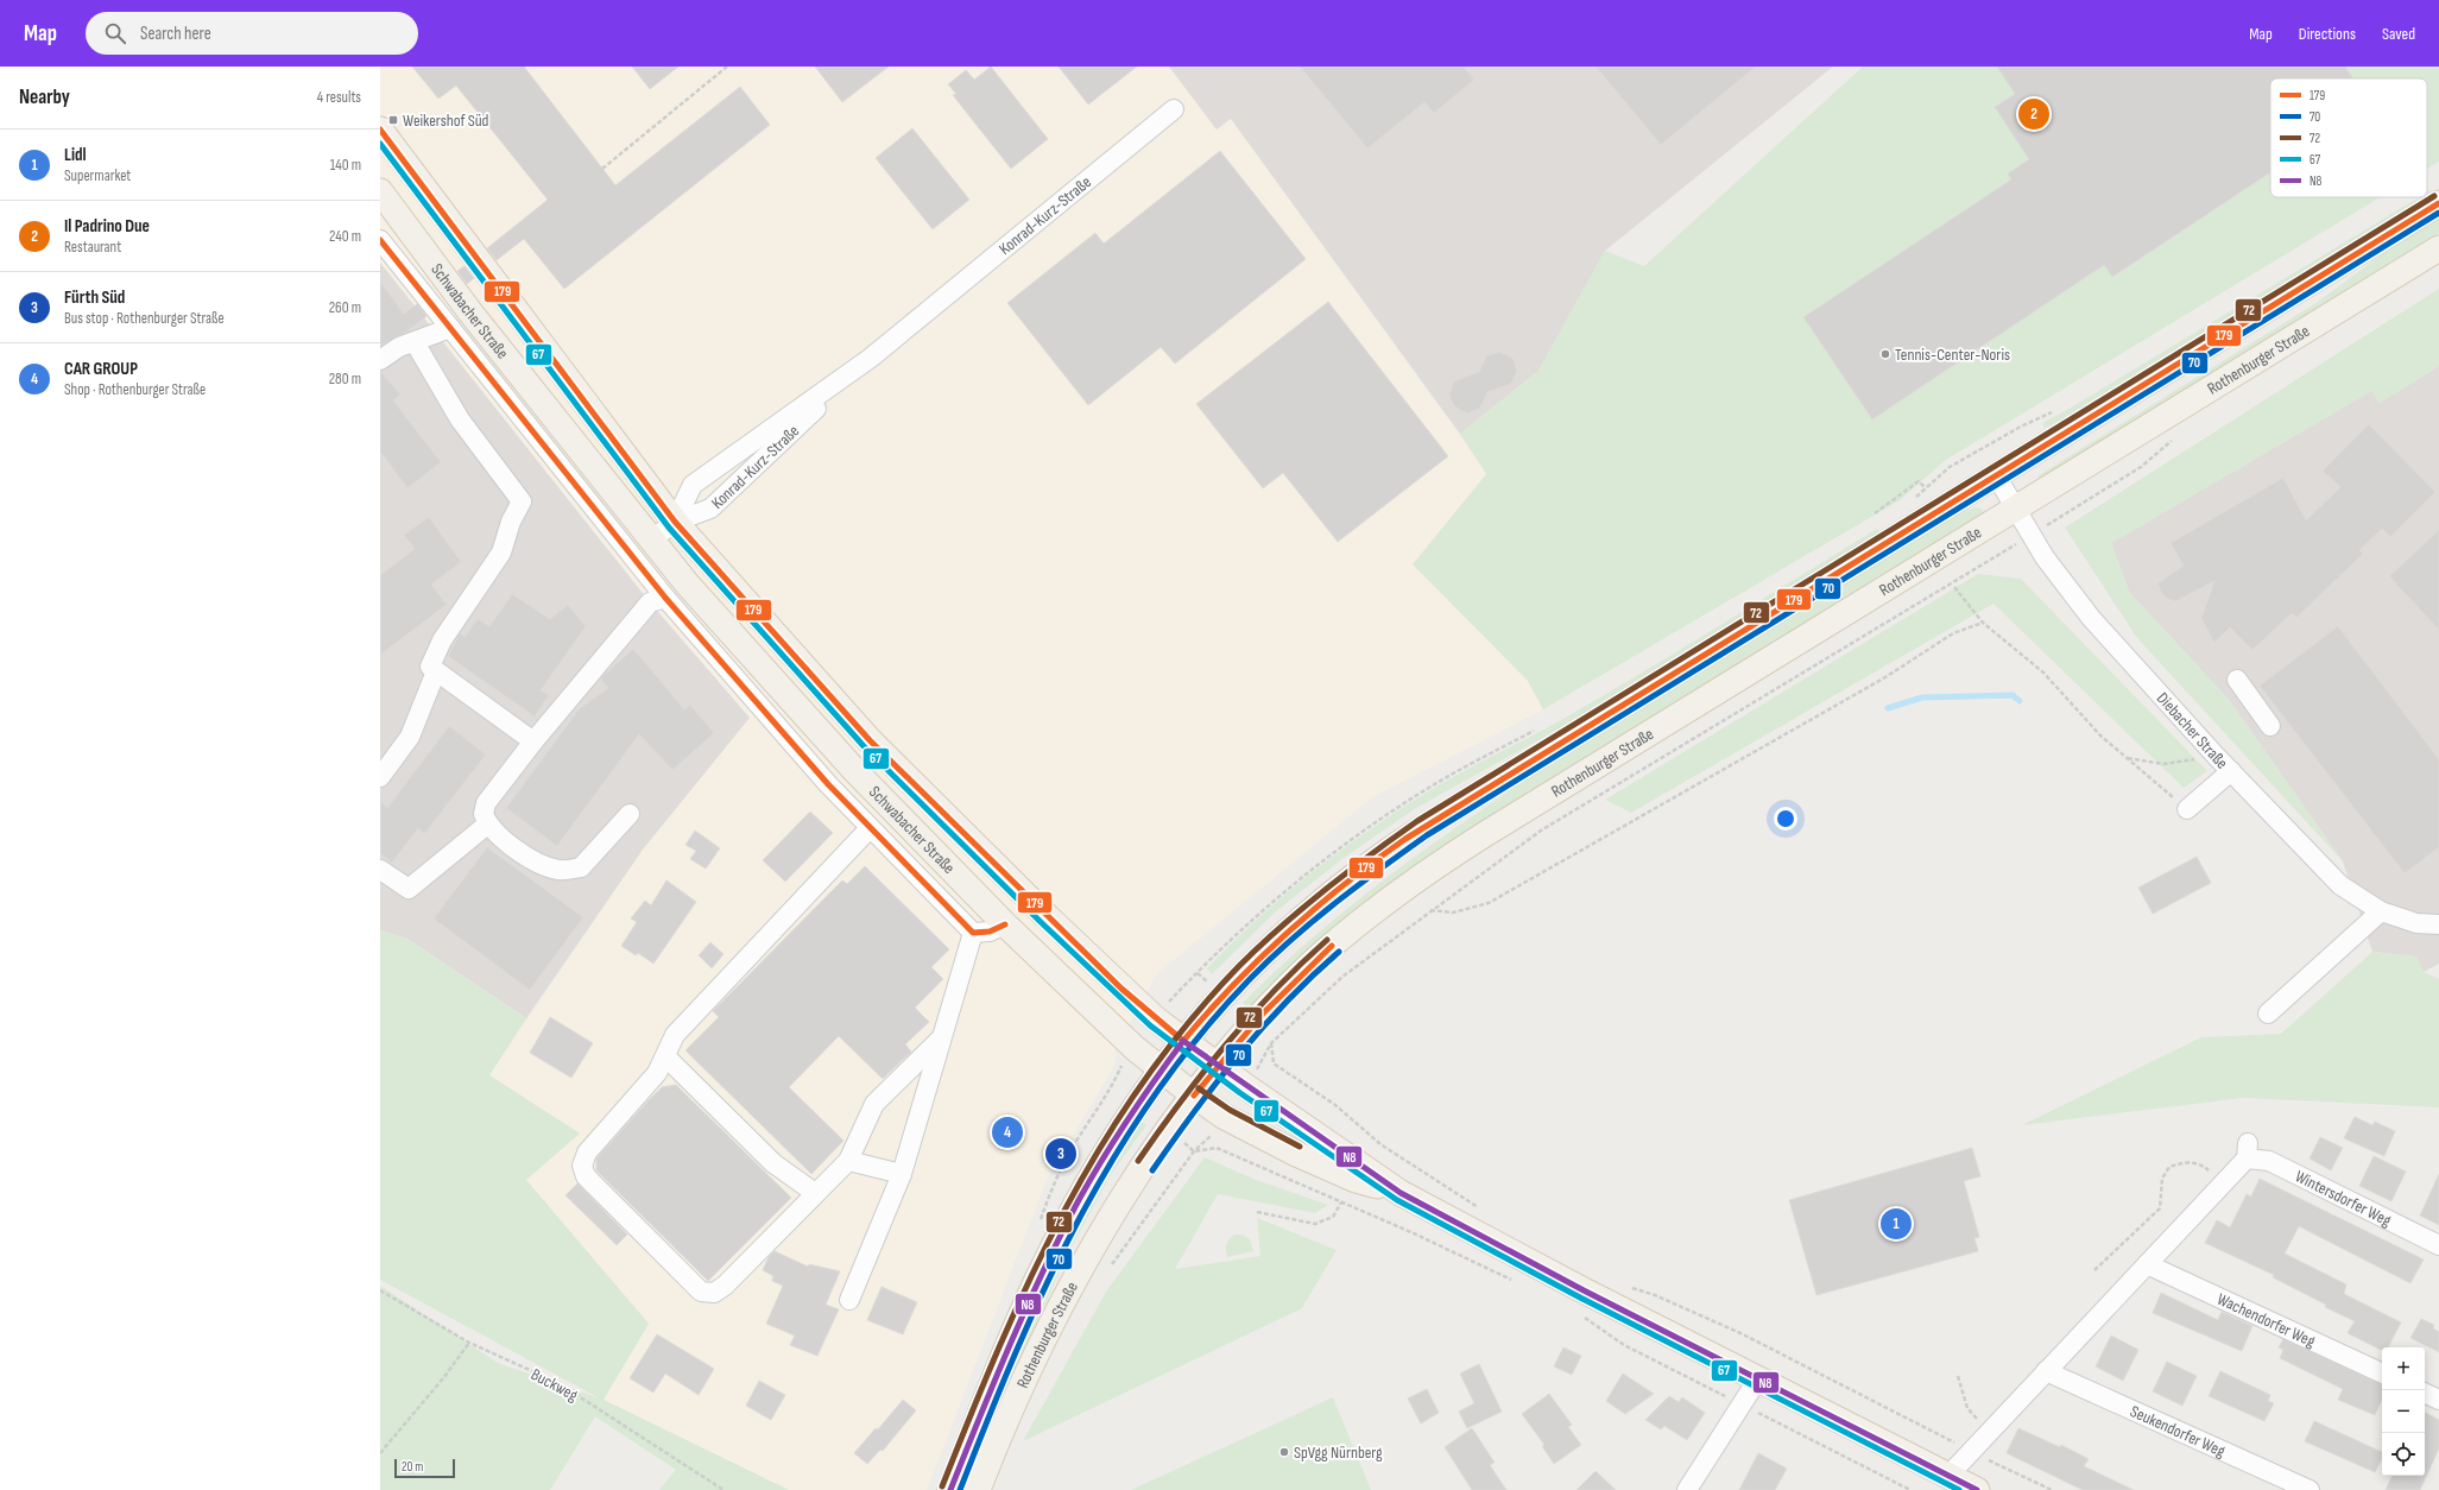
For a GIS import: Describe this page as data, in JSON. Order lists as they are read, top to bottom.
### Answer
{
  "streets": {
    "main road": ["Schwabacher Straße", "Rothenburger Straße"],
    "street": [
      "Konrad-Kurz-Straße",
      "Diebacher Straße",
      "Wintersdorfer Weg",
      "Wachendorfer Weg",
      "Seukendorfer Weg"
    ],
    "path": ["Buckweg"]
  },
  "crossings": [
    ["Konrad-Kurz-Straße", "Schwabacher Straße"],
    ["Schwabacher Straße", "Rothenburger Straße"],
    ["Rothenburger Straße", "Diebacher Straße"]
  ],
  "places": {
    "transit": ["Weikershof Süd"],
    "other": ["Tennis-Center-Noris", "SpVgg Nürnberg"]
  },
  "lines": [
    "transit line 179",
    "transit line 67",
    "transit line 72",
    "transit line 70",
    "transit line N8"
  ],
  "legend": [
    "179",
    "70",
    "72",
    "67",
    "N8"
  ],
  "scale_bar": "20 m",
  "page": {
    "header": "Map",
    "search": "Search here",
    "nav": ["Map", "Directions", "Saved"],
    "heading": ["Nearby", "4 results"],
    "pins": [
      "2",
      "4",
      "3",
      "1"
    ],
    "list": [
      {
        "mark": "1",
        "name": "Lidl",
        "note": "Supermarket",
        "value": "140 m"
      },
      {
        "mark": "2",
        "name": "Il Padrino Due",
        "note": "Restaurant",
        "value": "240 m"
      },
      {
        "mark": "3",
        "name": "Fürth Süd",
        "note": "Bus stop · Rothenburger Straße",
        "value": "260 m"
      },
      {
        "mark": "4",
        "name": "CAR GROUP",
        "note": "Shop · Rothenburger Straße",
        "value": "280 m"
      }
    ],
    "map_buttons": ["+", "−"],
    "scale": "20 m"
  }
}
